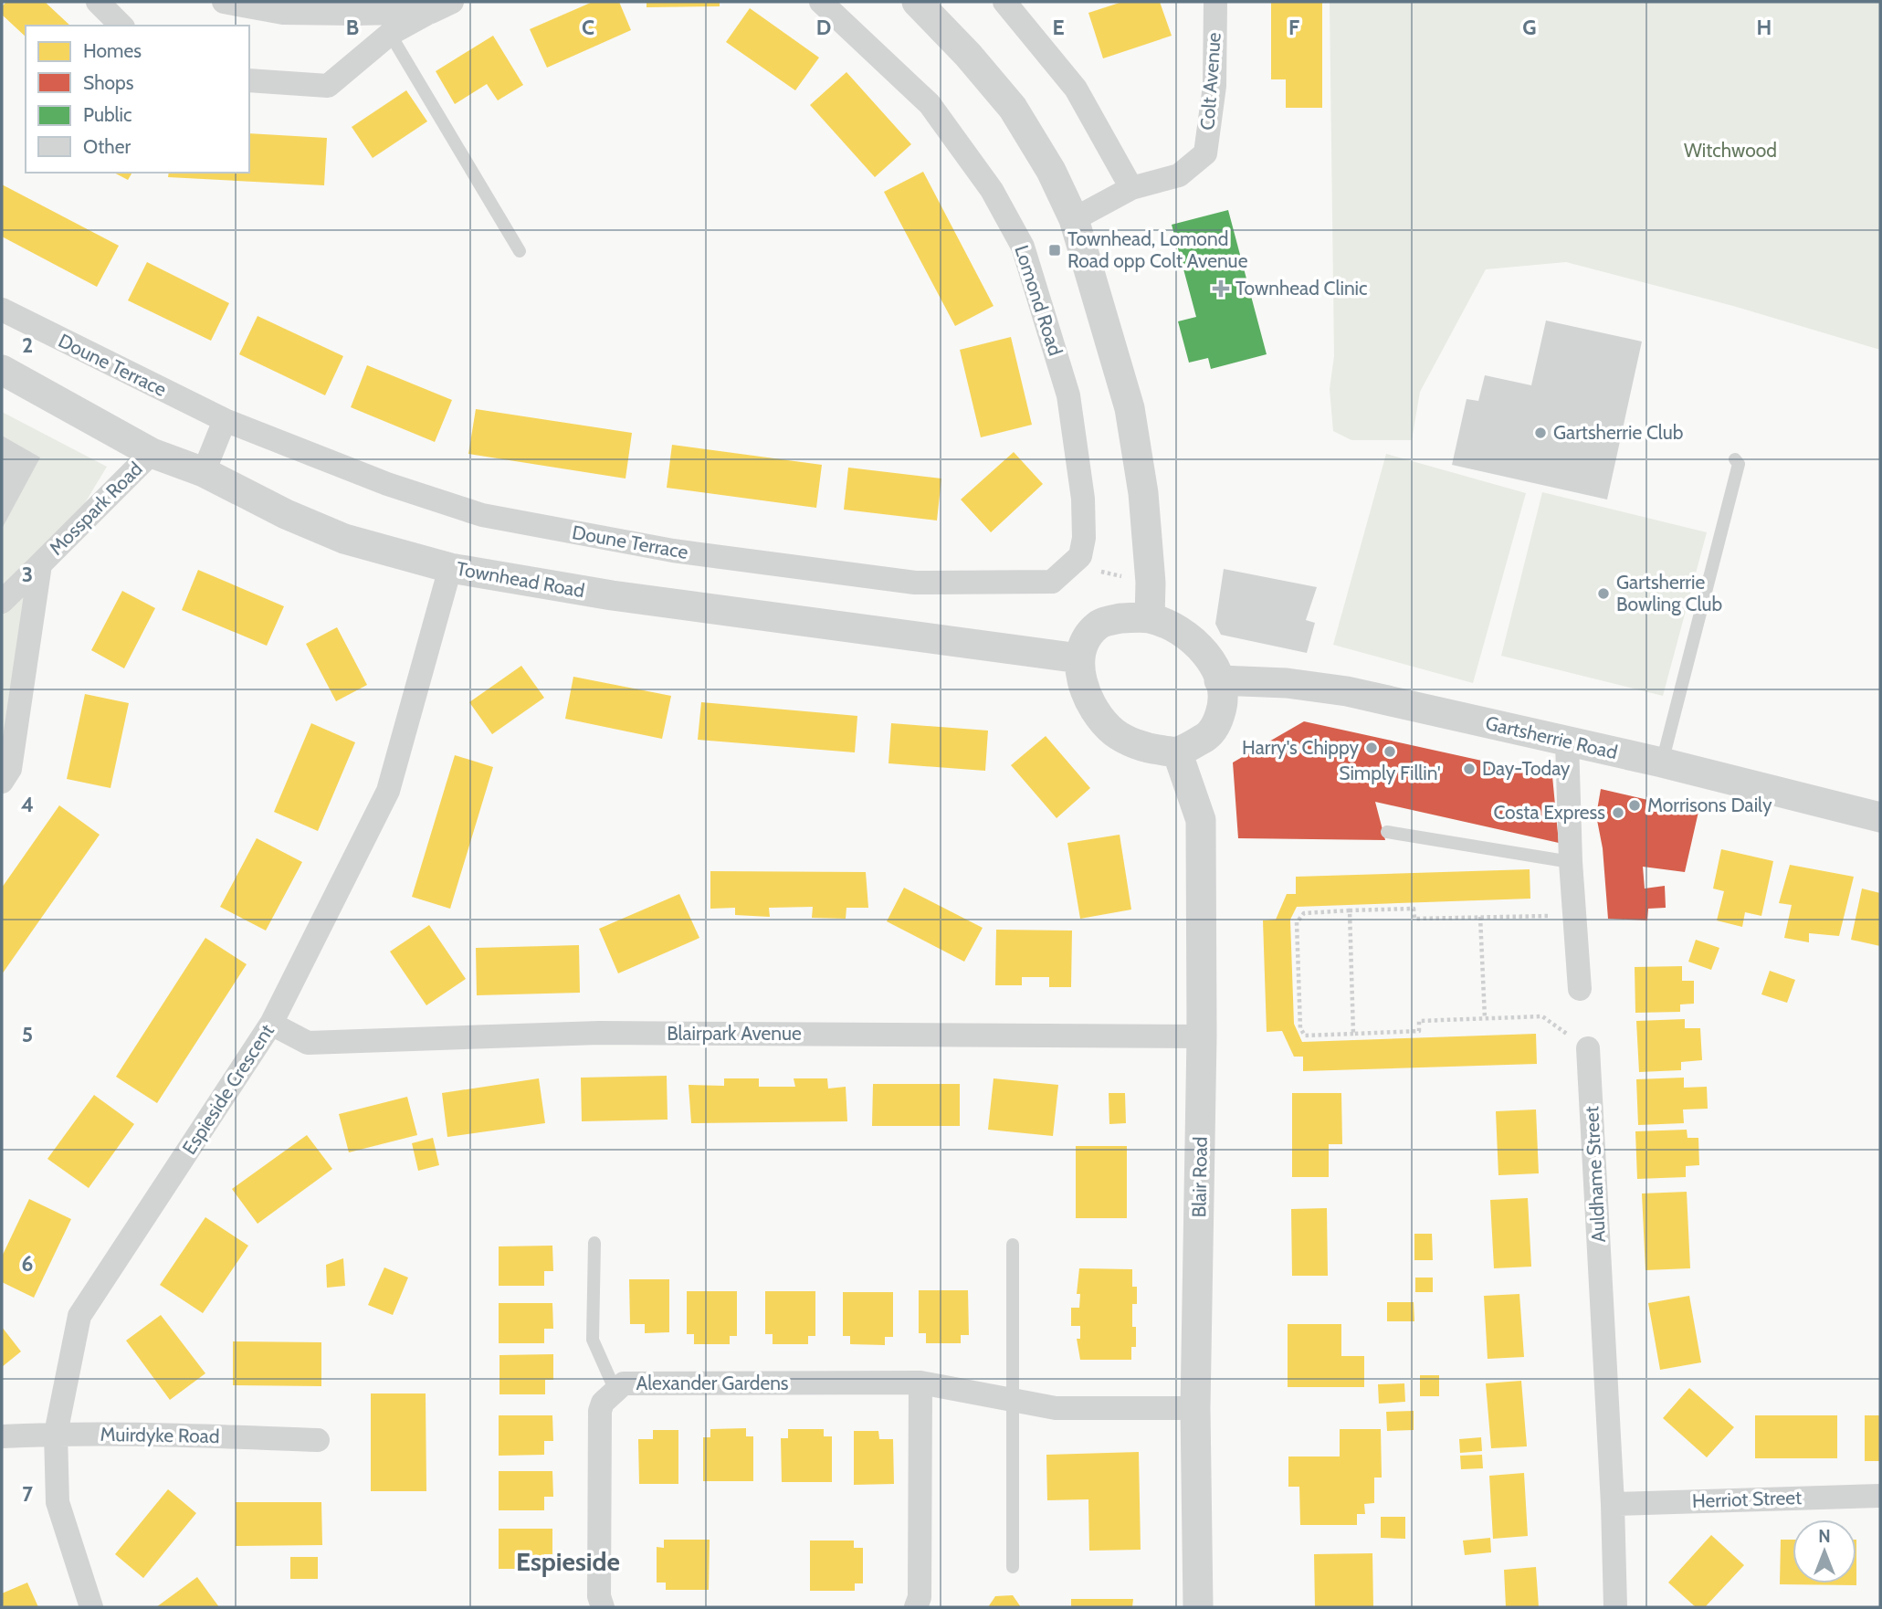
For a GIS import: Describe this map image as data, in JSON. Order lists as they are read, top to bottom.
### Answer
{
  "streets": {
    "street": [
      "Colt Avenue",
      "Lomond Road",
      "Doune Terrace",
      "Mosspark Road",
      "Townhead Road",
      "Gartsherrie Road",
      "Blairpark Avenue",
      "Espieside Crescent",
      "Auldhame Street",
      "Blair Road",
      "Alexander Gardens",
      "Muirdyke Road",
      "Herriot Street"
    ]
  },
  "crossings": [
    ["Lomond Road", "Doune Terrace"],
    ["Mosspark Road", "Townhead Road"],
    ["Townhead Road", "Gartsherrie Road"],
    ["Townhead Road", "Espieside Crescent"],
    ["Townhead Road", "Blair Road"],
    ["Gartsherrie Road", "Blair Road"],
    ["Blairpark Avenue", "Espieside Crescent"],
    ["Blairpark Avenue", "Blair Road"],
    ["Espieside Crescent", "Muirdyke Road"],
    ["Auldhame Street", "Herriot Street"],
    ["Blair Road", "Alexander Gardens"]
  ],
  "districts": ["Espieside"],
  "parks": ["Witchwood"],
  "places": {
    "transit": ["Townhead, Lomond Road opp Colt Avenue"],
    "health": ["Townhead Clinic"],
    "other": [
      "Gartsherrie Club",
      "Gartsherrie Bowling Club",
      "Harry's Chippy",
      "Simply Fillin'",
      "Day-Today",
      "Morrisons Daily",
      "Costa Express"
    ]
  },
  "legend": [
    "Homes",
    "Shops",
    "Public",
    "Other"
  ],
  "north": "top",
  "grid": {
    "columns": [
      "B",
      "C",
      "D",
      "E",
      "F",
      "G",
      "H"
    ],
    "rows": [
      "2",
      "3",
      "4",
      "5",
      "6",
      "7"
    ]
  }
}
